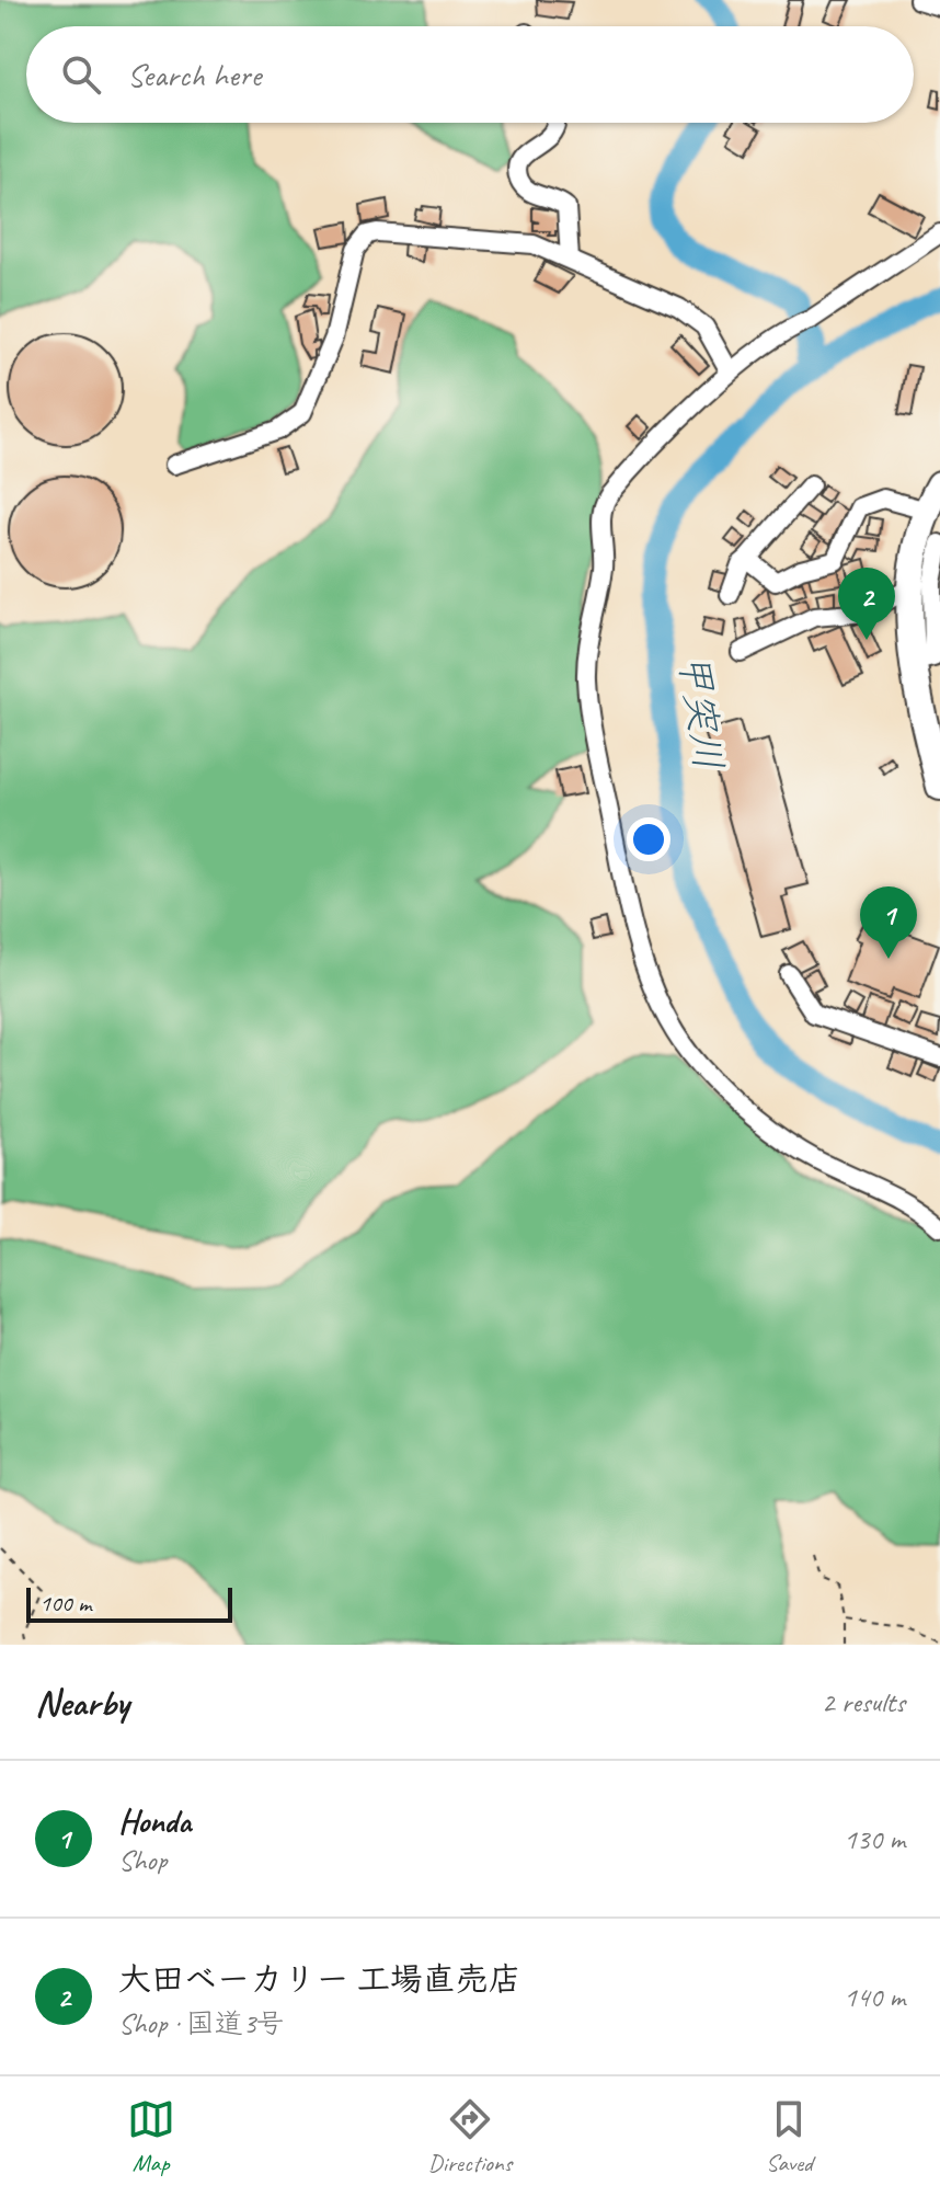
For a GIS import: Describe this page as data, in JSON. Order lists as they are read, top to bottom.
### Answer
{
  "water": ["甲突川"],
  "scale_bar": "100 m",
  "page": {
    "search": "Search here",
    "pins": ["2", "1"],
    "scale": "100 m",
    "heading": ["Nearby", "2 results"],
    "list": [
      {
        "mark": "1",
        "name": "Honda",
        "note": "Shop",
        "value": "130 m"
      },
      {
        "mark": "2",
        "name": "大田ベーカリー 工場直売店",
        "note": "Shop · 国道3号",
        "value": "140 m"
      }
    ],
    "nav": ["Map", "Directions", "Saved"]
  }
}
